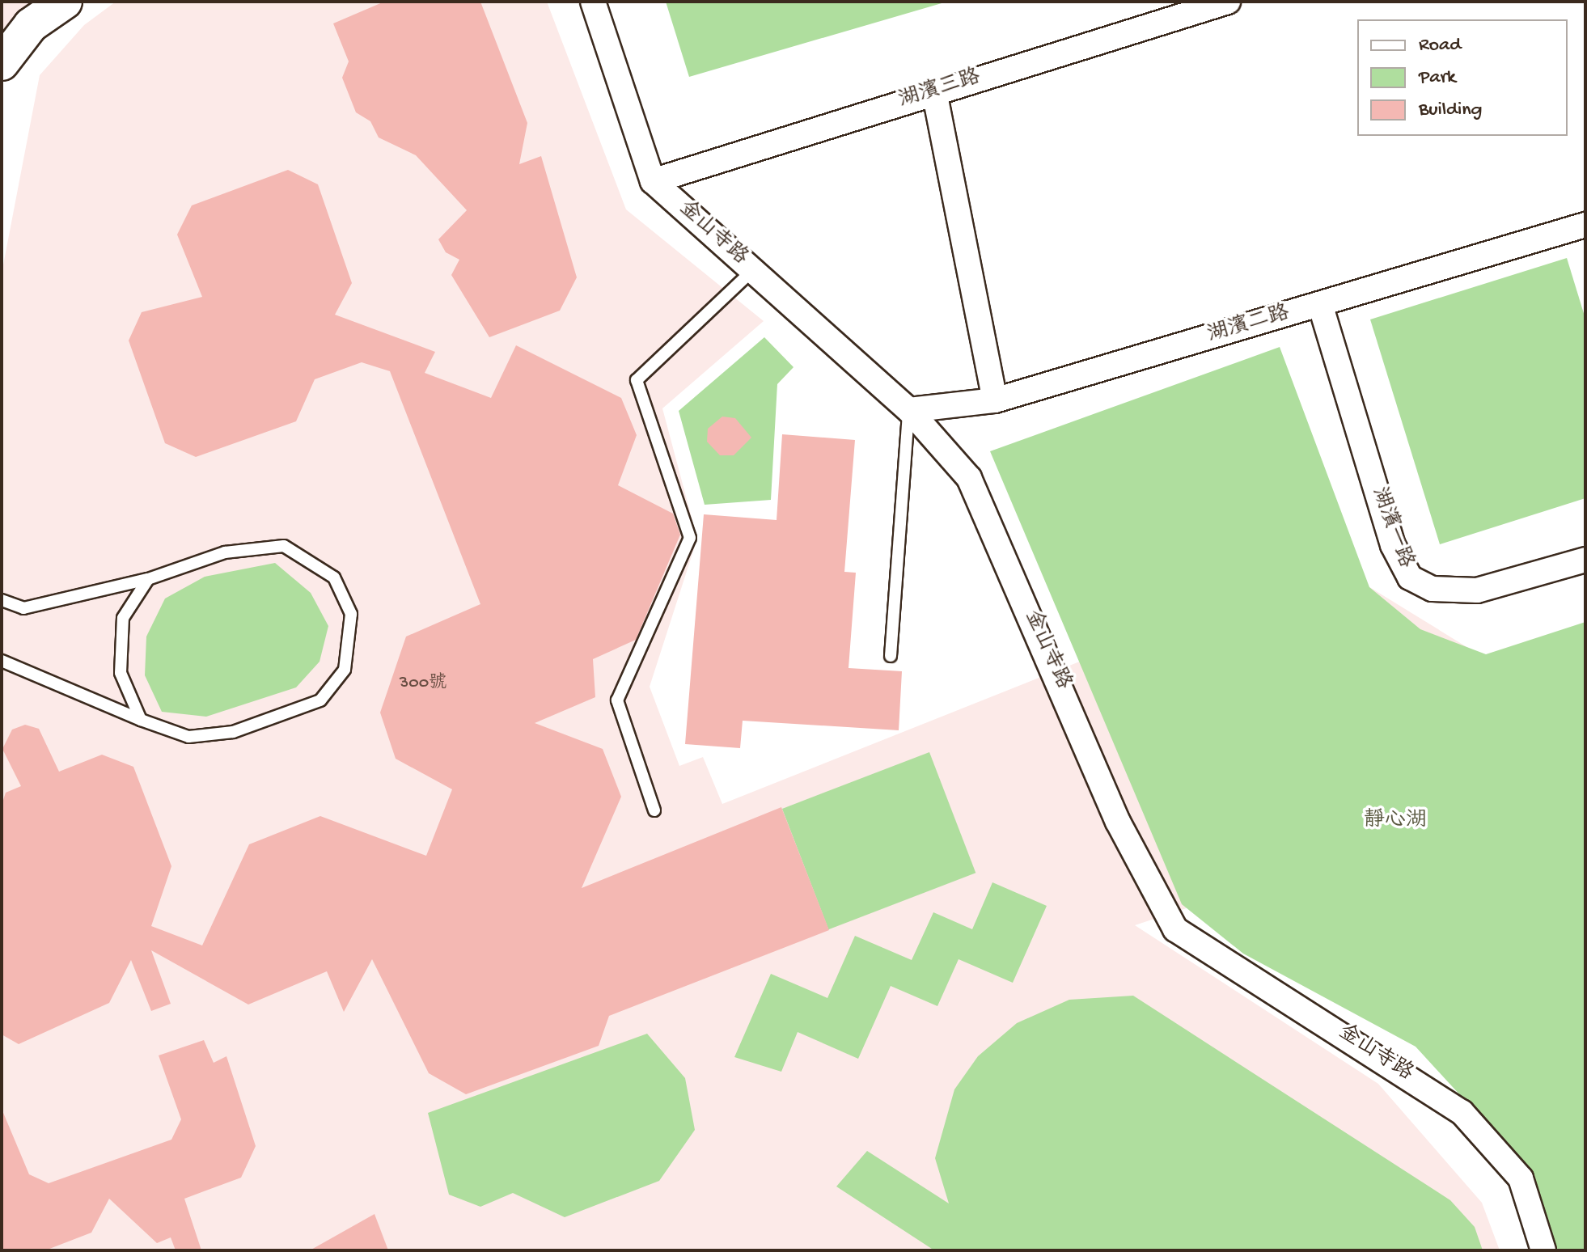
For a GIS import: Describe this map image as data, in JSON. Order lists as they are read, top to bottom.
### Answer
{
  "streets": {
    "street": [
      "湖濱三路",
      "金山寺路",
      "湖濱二路",
      "湖濱一路"
    ]
  },
  "crossings": [
    ["湖濱三路", "金山寺路"],
    ["金山寺路", "湖濱二路"],
    ["湖濱二路", "湖濱一路"]
  ],
  "parks": ["靜心湖"],
  "house_numbers": ["300號"],
  "legend": ["Road", "Park", "Building"]
}
